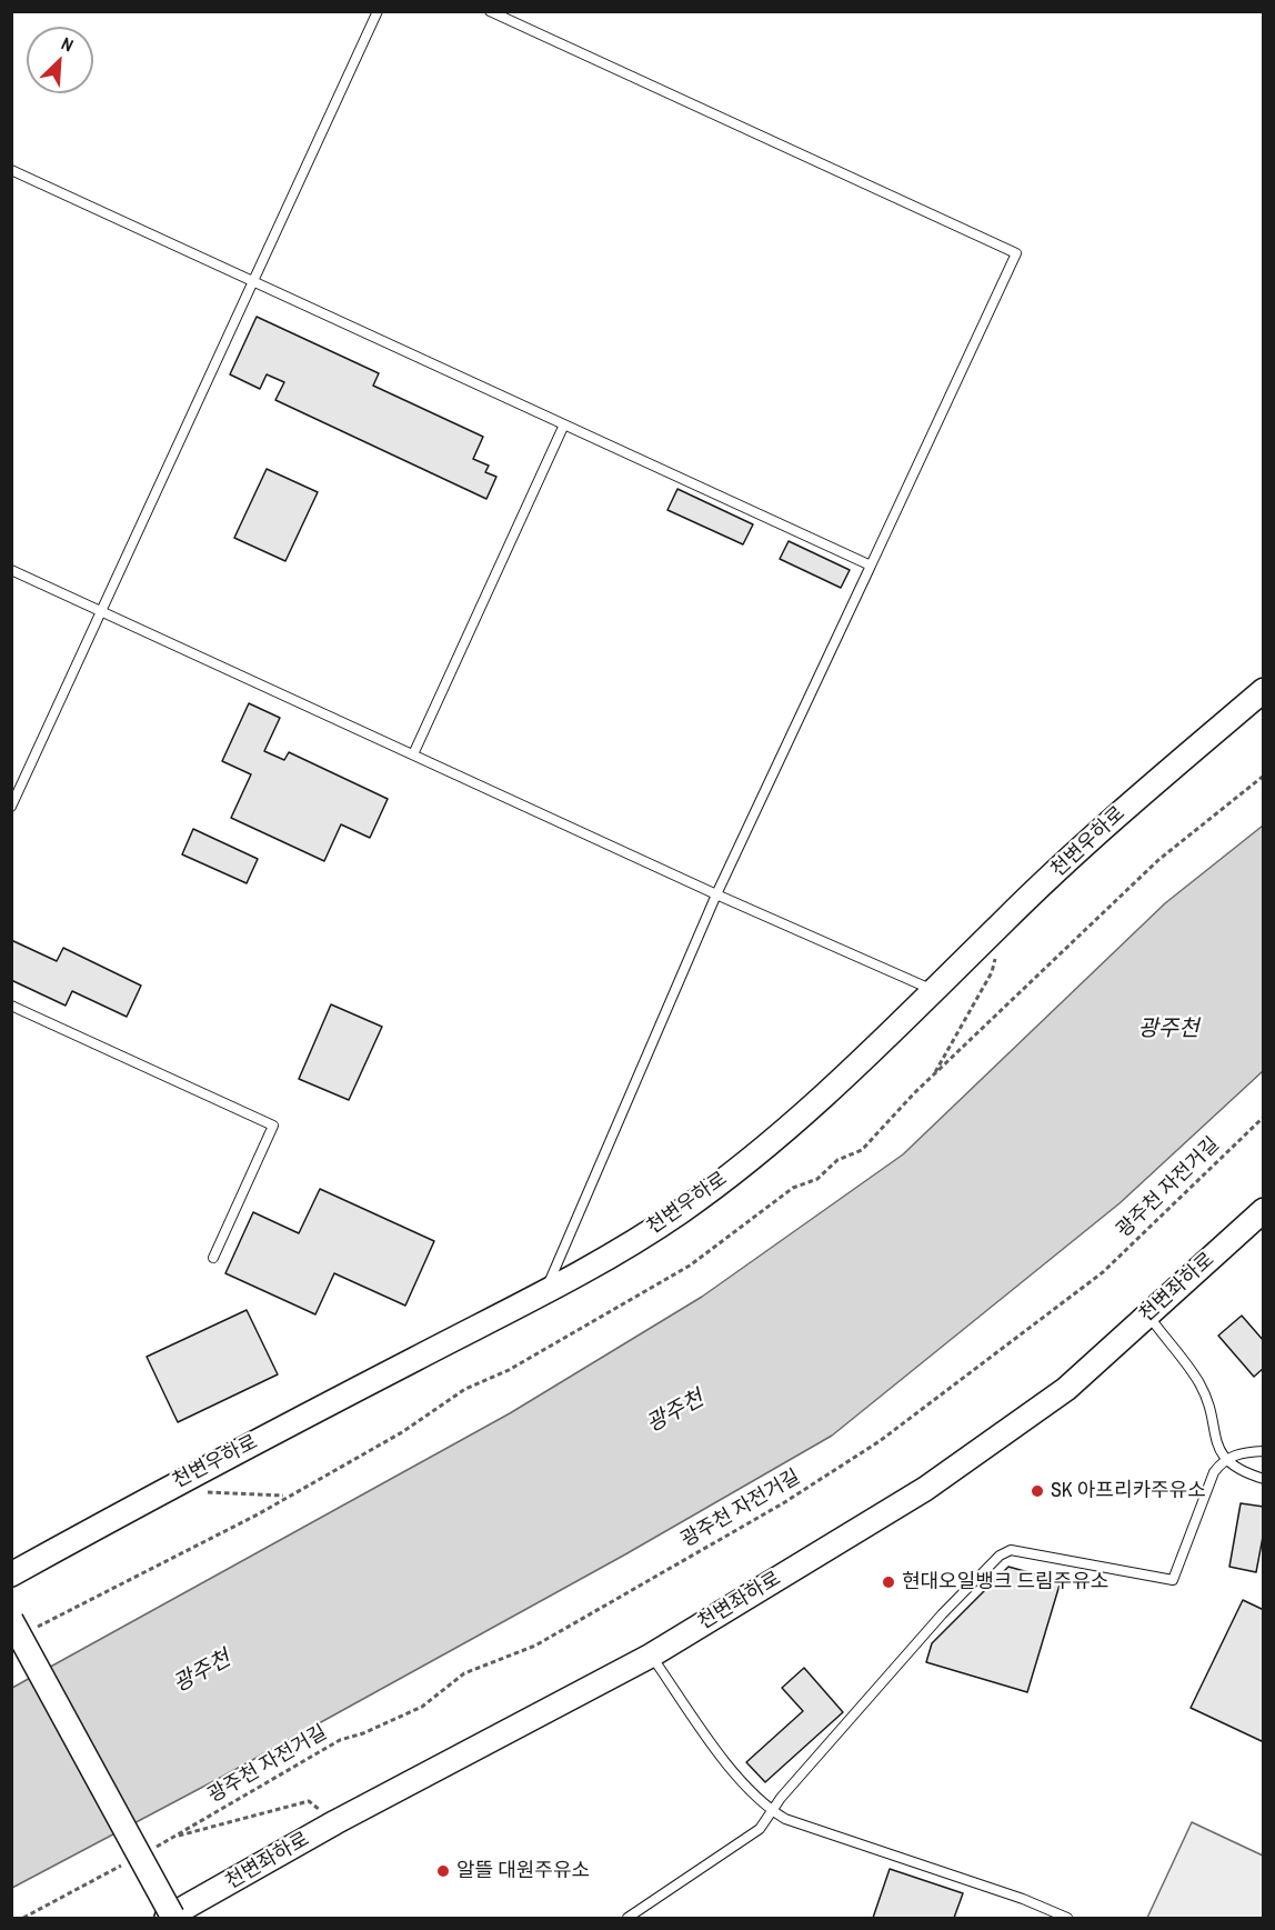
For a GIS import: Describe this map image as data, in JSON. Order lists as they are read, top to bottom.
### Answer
{
  "streets": {
    "street": ["천변우하로", "천변좌하로"],
    "path": ["광주천 자전거길"]
  },
  "crossings": [
    ["광주천 자전거길", "천변좌하로"]
  ],
  "water": ["광주천"],
  "places": ["SK 아프리카주유소", "현대오일뱅크 드림주유소", "알뜰 대원주유소"],
  "north": "top right"
}
